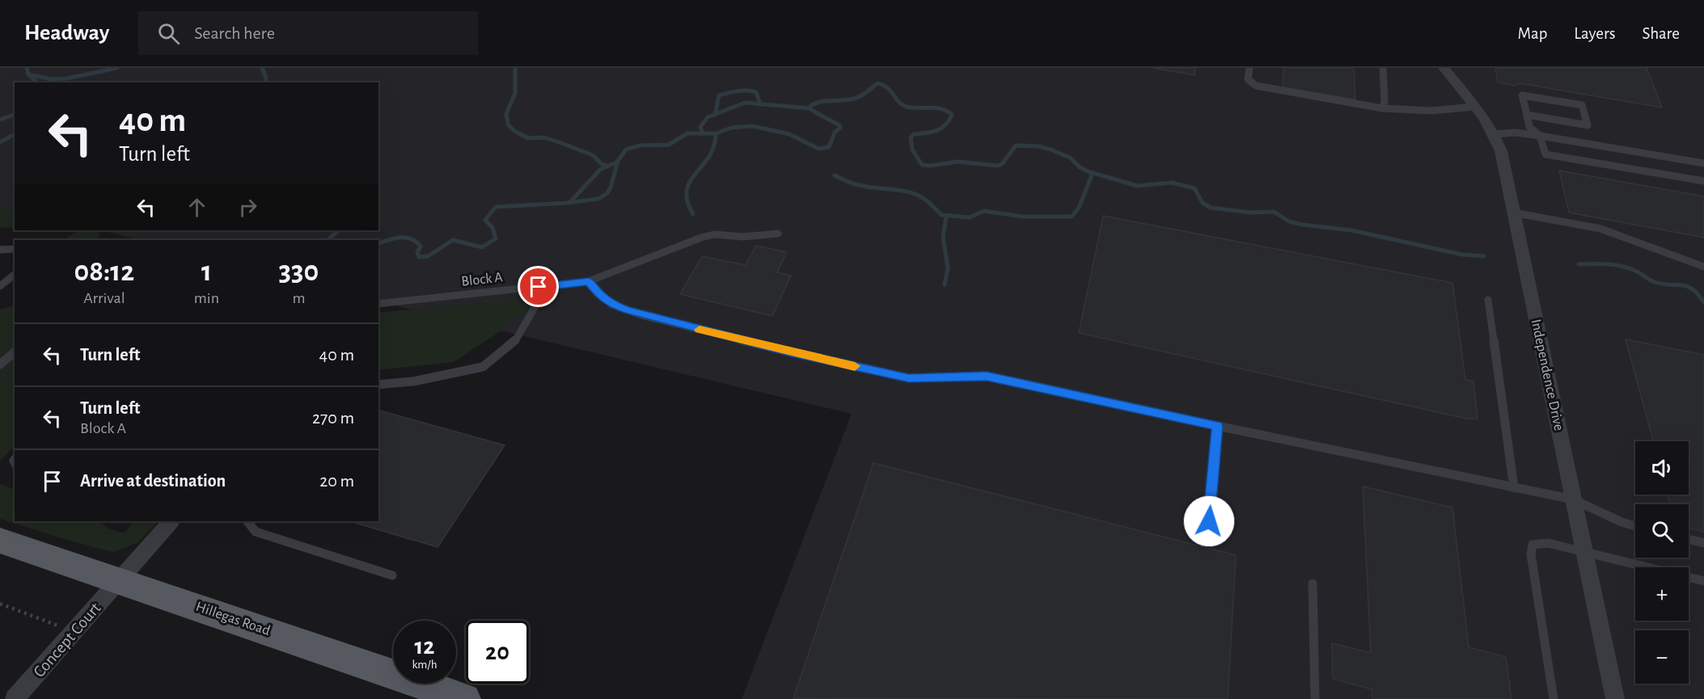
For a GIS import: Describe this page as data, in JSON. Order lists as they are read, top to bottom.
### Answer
{
  "streets": {
    "main road": ["Hillegas Road"],
    "street": ["Independence Drive", "Concept Court"],
    "lane": ["Block A"]
  },
  "crossings": [
    ["Hillegas Road", "Concept Court"]
  ],
  "page": {
    "header": "Headway",
    "search": "Search here",
    "nav": ["Map", "Layers", "Share"],
    "turn": ["40 m", "Turn left"],
    "eta": [
      "08:12",
      "Arrival",
      "1",
      "min",
      "330",
      "m"
    ],
    "list": [
      {
        "name": "Turn left",
        "value": "40 m"
      },
      {
        "name": "Turn left",
        "note": "Block A",
        "value": "270 m"
      },
      {
        "name": "Arrive at destination",
        "value": "20 m"
      }
    ],
    "map_buttons": ["+", "−"],
    "speed": "12 km/h",
    "limit": "20"
  }
}
